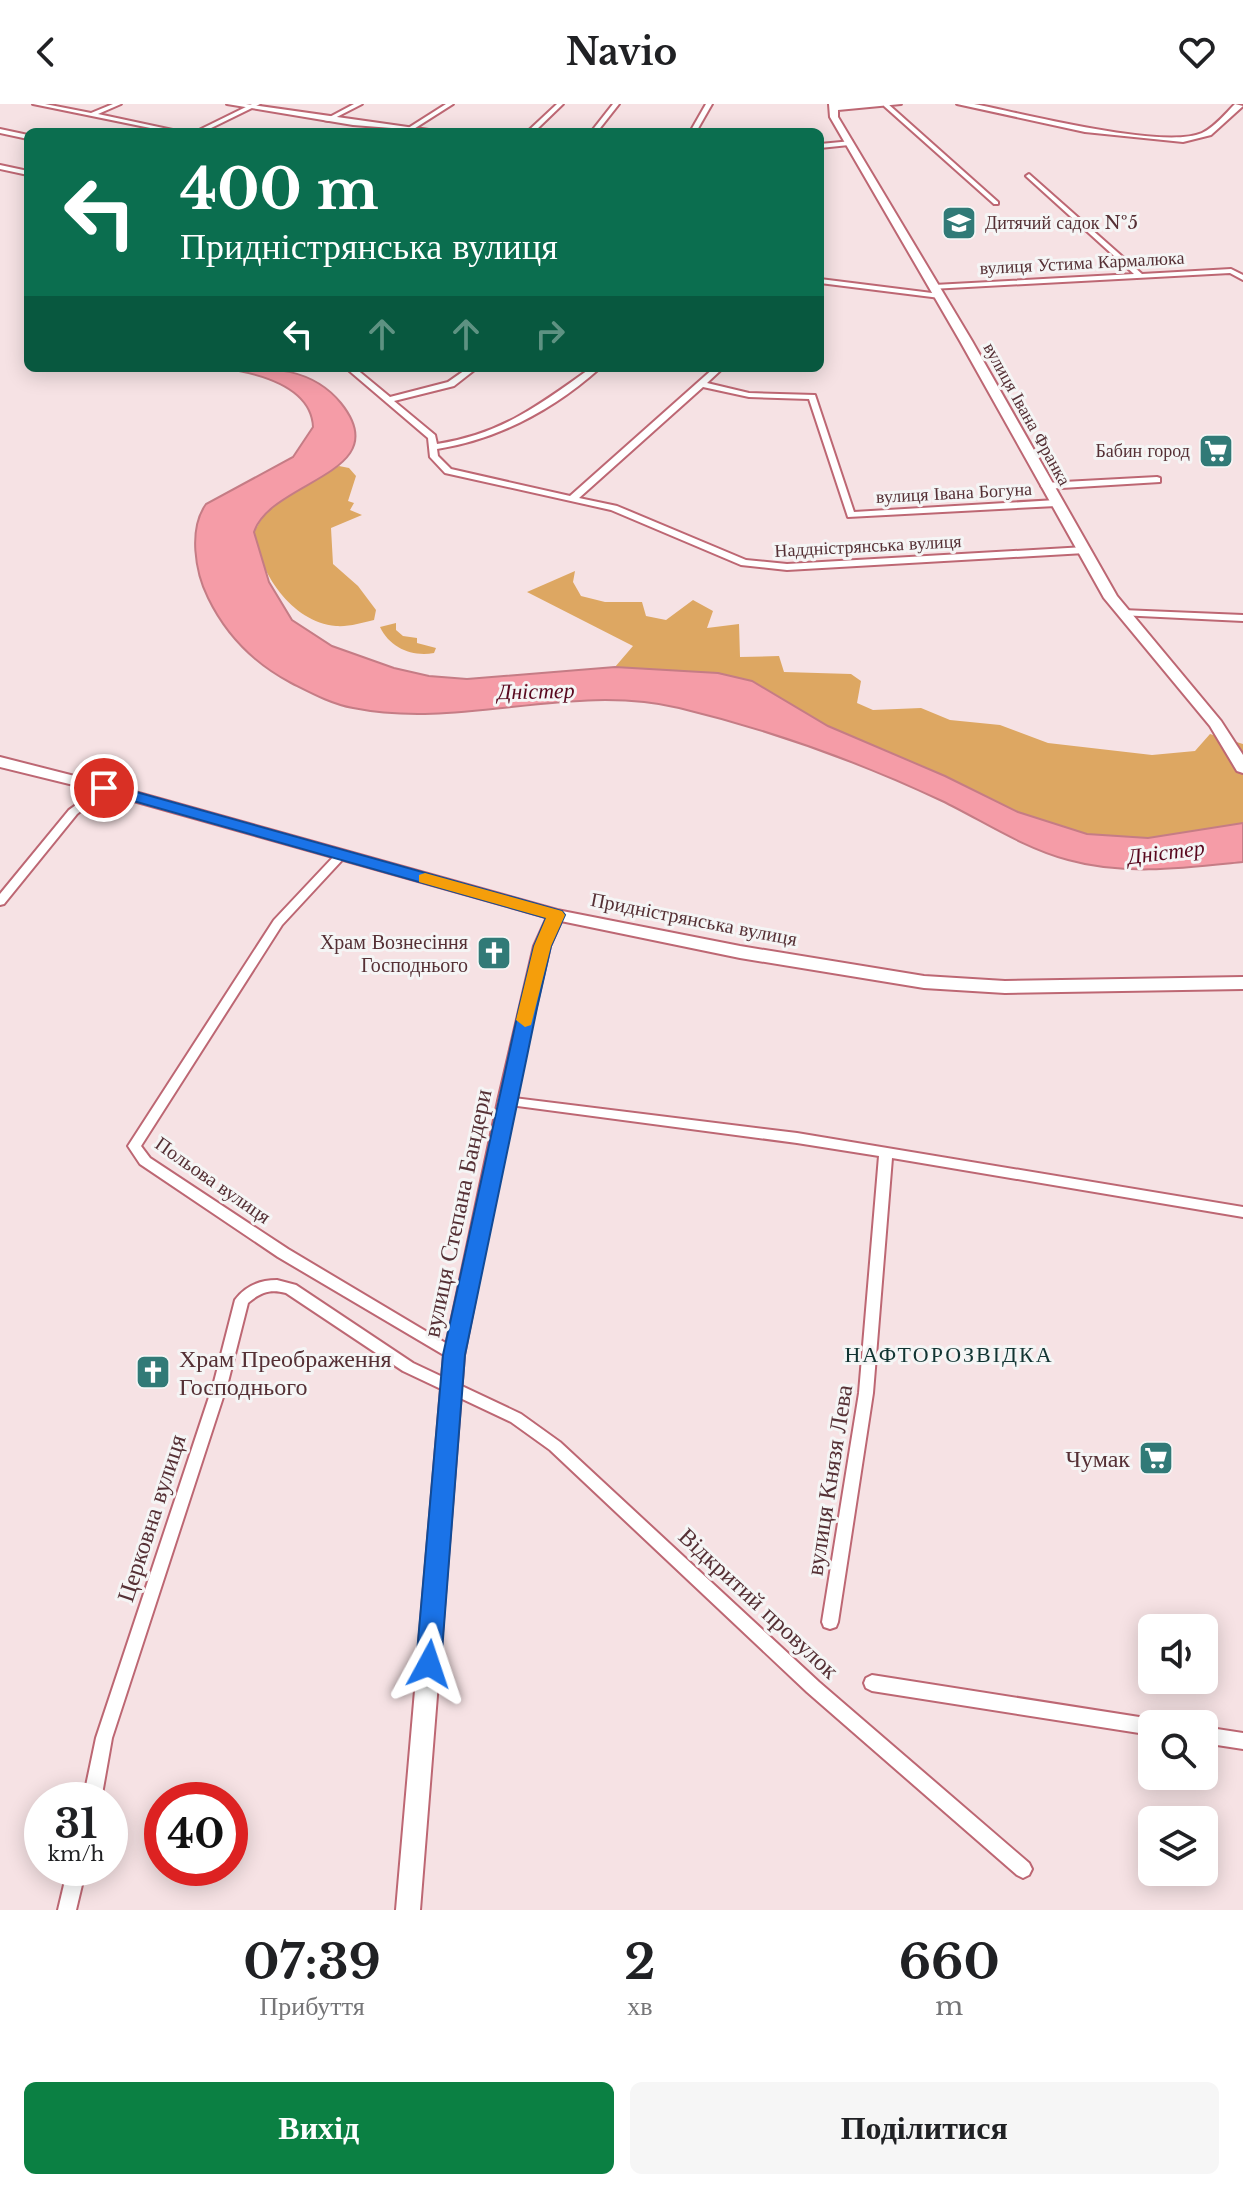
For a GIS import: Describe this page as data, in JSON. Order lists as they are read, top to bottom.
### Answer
{
  "streets": {
    "main road": ["вулиця Івана Франка", "Придністрянська вулиця"],
    "street": [
      "вулиця Устима Кармалюка",
      "вулиця Івана Богуна",
      "Наддністрянська вулиця",
      "Польова вулиця",
      "вулиця Степана Бандери",
      "вулиця Князя Лева",
      "Церковна вулиця",
      "Відкритий провулок"
    ]
  },
  "crossings": [
    ["вулиця Устима Кармалюка", "вулиця Івана Франка"],
    ["вулиця Івана Франка", "вулиця Івана Богуна"],
    ["вулиця Івана Франка", "Наддністрянська вулиця"],
    ["Придністрянська вулиця", "Польова вулиця"],
    ["Придністрянська вулиця", "вулиця Степана Бандери"],
    ["Польова вулиця", "вулиця Степана Бандери"],
    ["вулиця Степана Бандери", "Церковна вулиця"],
    ["вулиця Степана Бандери", "Відкритий провулок"],
    ["Церковна вулиця", "Відкритий провулок"]
  ],
  "districts": ["НАФТОРОЗВІДКА"],
  "water": ["Дністер"],
  "places": {
    "school or university": ["Дитячий садок №5"],
    "supermarket": ["Бабин город", "Чумак"],
    "church": ["Храм Вознесіння Господнього", "Храм Преображення Господнього"]
  },
  "page": {
    "header": "Navio",
    "turn": ["400 m", "Придністрянська вулиця"],
    "speed": "31 km/h",
    "limit": "40",
    "eta": [
      "07:39",
      "Прибуття",
      "2",
      "хв",
      "660",
      "m"
    ],
    "buttons": ["Вихід", "Поділитися"]
  }
}
